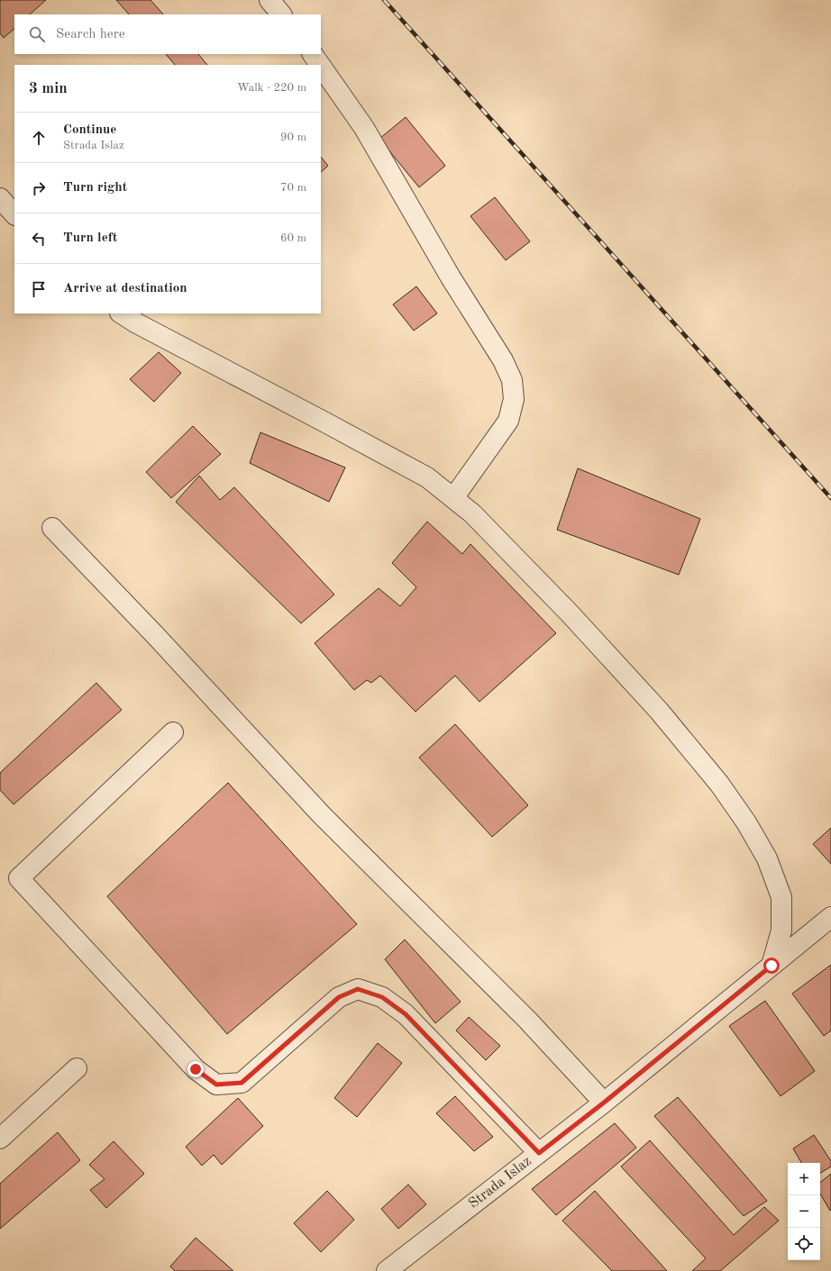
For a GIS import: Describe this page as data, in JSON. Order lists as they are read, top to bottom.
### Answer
{
  "streets": {
    "street": ["Strada Islaz"]
  },
  "page": {
    "search": "Search here",
    "heading": ["3 min", "Walk · 220 m"],
    "list": [
      ["Continue", "Strada Islaz", "90 m"],
      ["Turn right", "70 m"],
      ["Turn left", "60 m"],
      "Arrive at destination"
    ],
    "map_buttons": ["+", "−"]
  }
}
